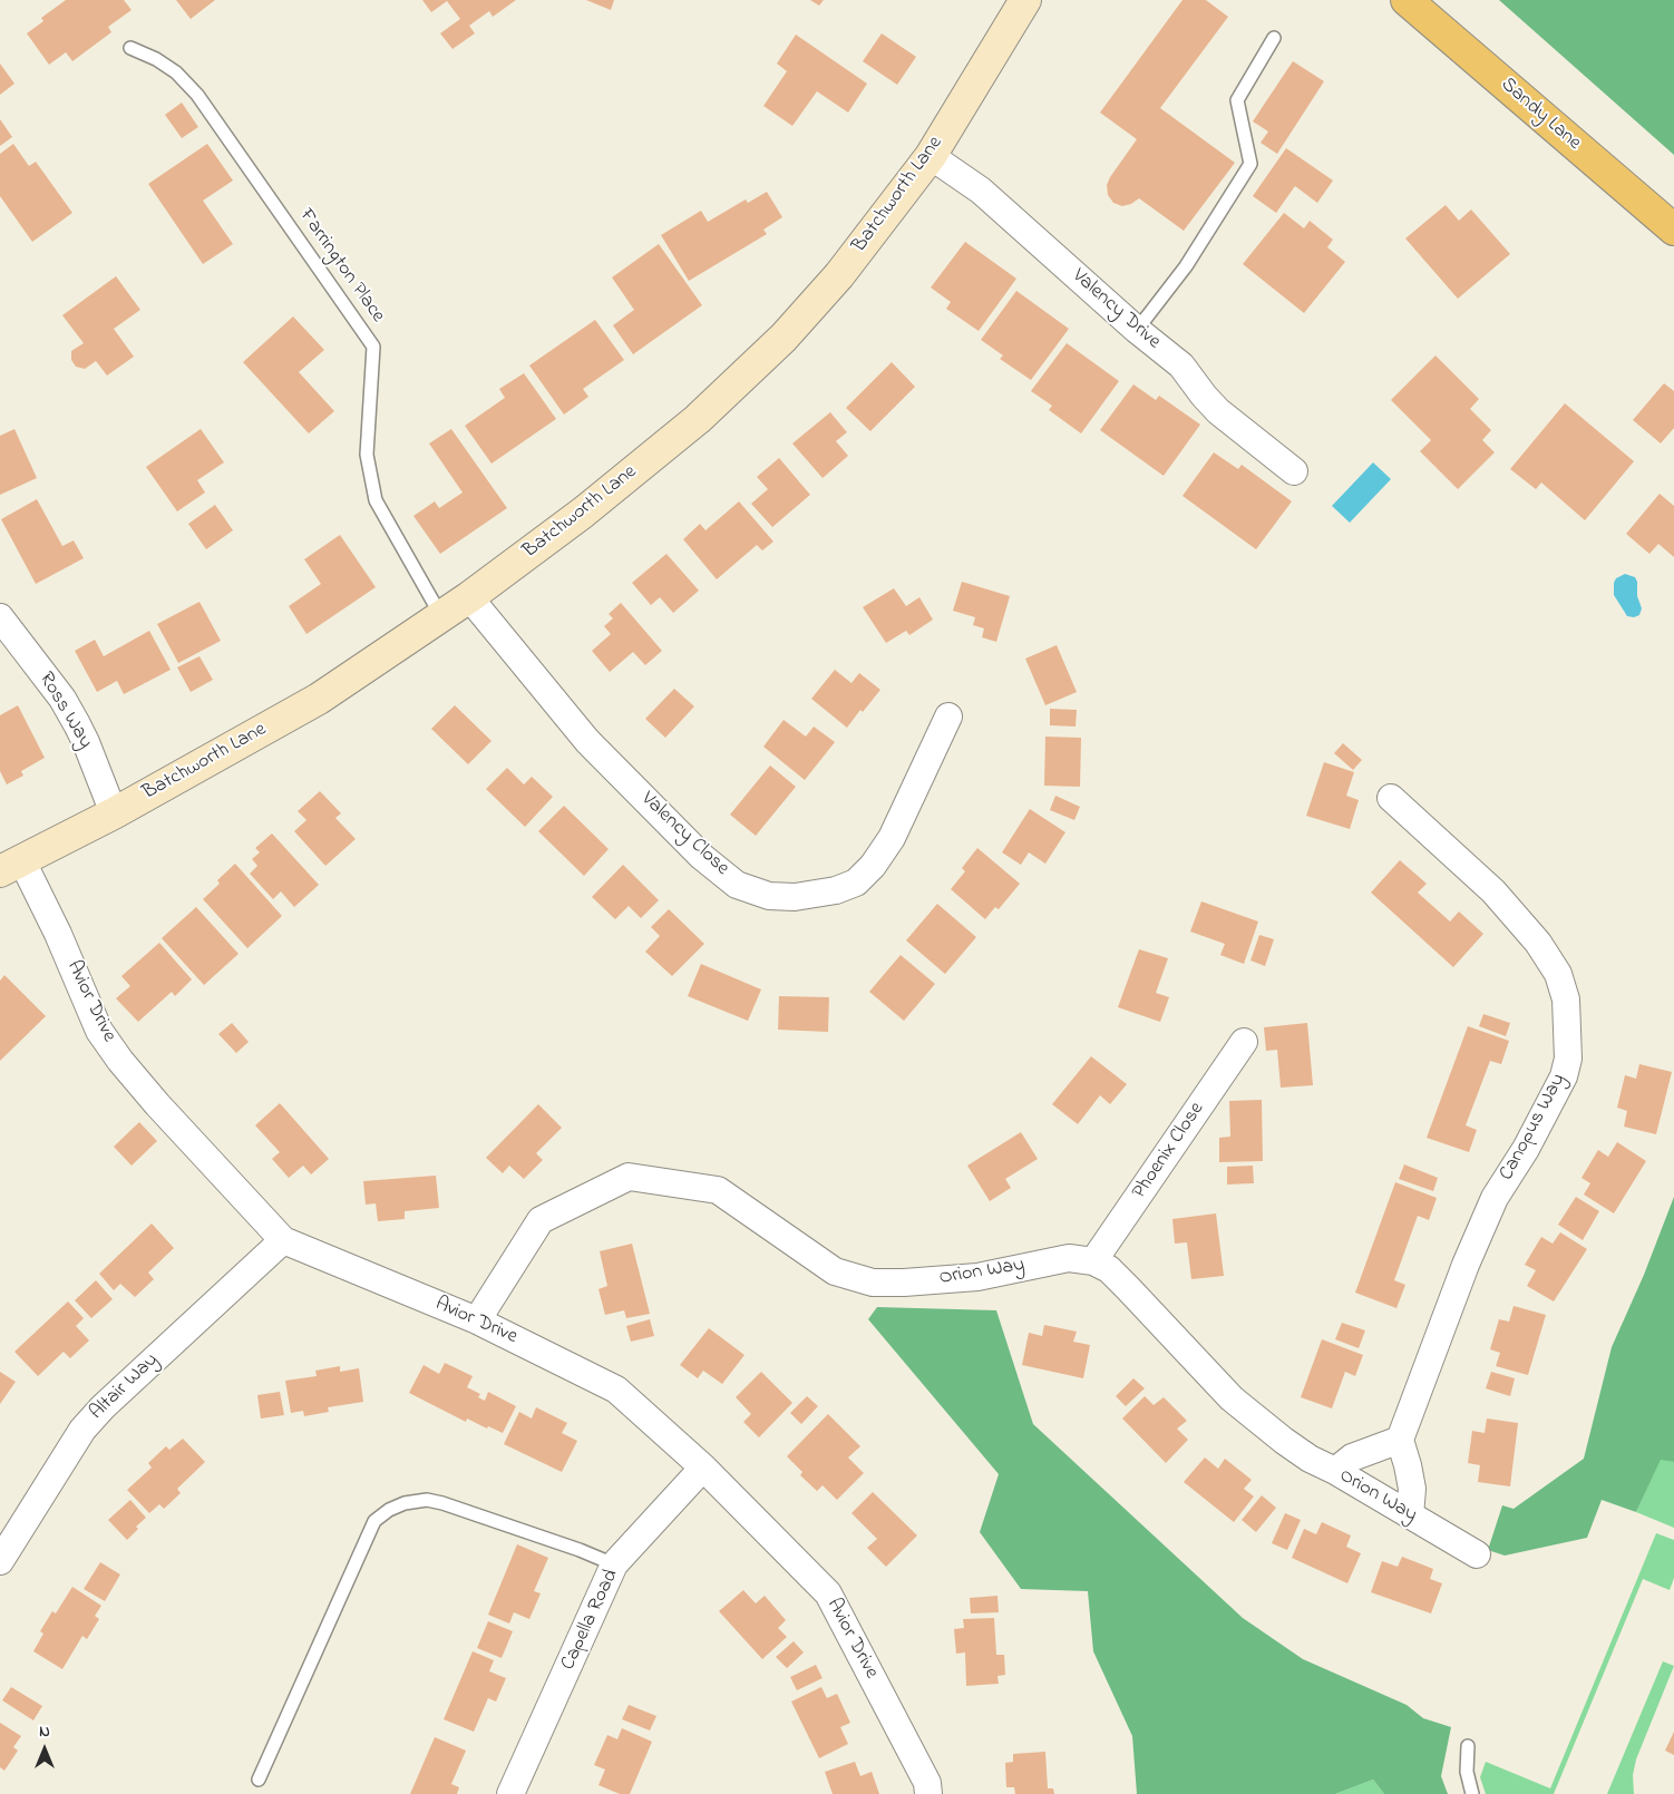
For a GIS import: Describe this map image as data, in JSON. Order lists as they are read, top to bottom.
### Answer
{
  "streets": {
    "main road": ["Sandy Lane"],
    "street": [
      "Batchworth Lane",
      "Valency Drive",
      "Ross Way",
      "Valency Close",
      "Avior Drive",
      "Canopus Way",
      "Phoenix Close",
      "Orion Way",
      "Altair Way",
      "Capella Road"
    ],
    "lane": ["Farrington Place"]
  },
  "crossings": [
    ["Batchworth Lane", "Farrington Place"],
    ["Batchworth Lane", "Valency Drive"],
    ["Batchworth Lane", "Ross Way"],
    ["Batchworth Lane", "Valency Close"],
    ["Batchworth Lane", "Avior Drive"],
    ["Avior Drive", "Orion Way"],
    ["Avior Drive", "Altair Way"],
    ["Avior Drive", "Capella Road"],
    ["Phoenix Close", "Orion Way"]
  ],
  "north": "top"
}
